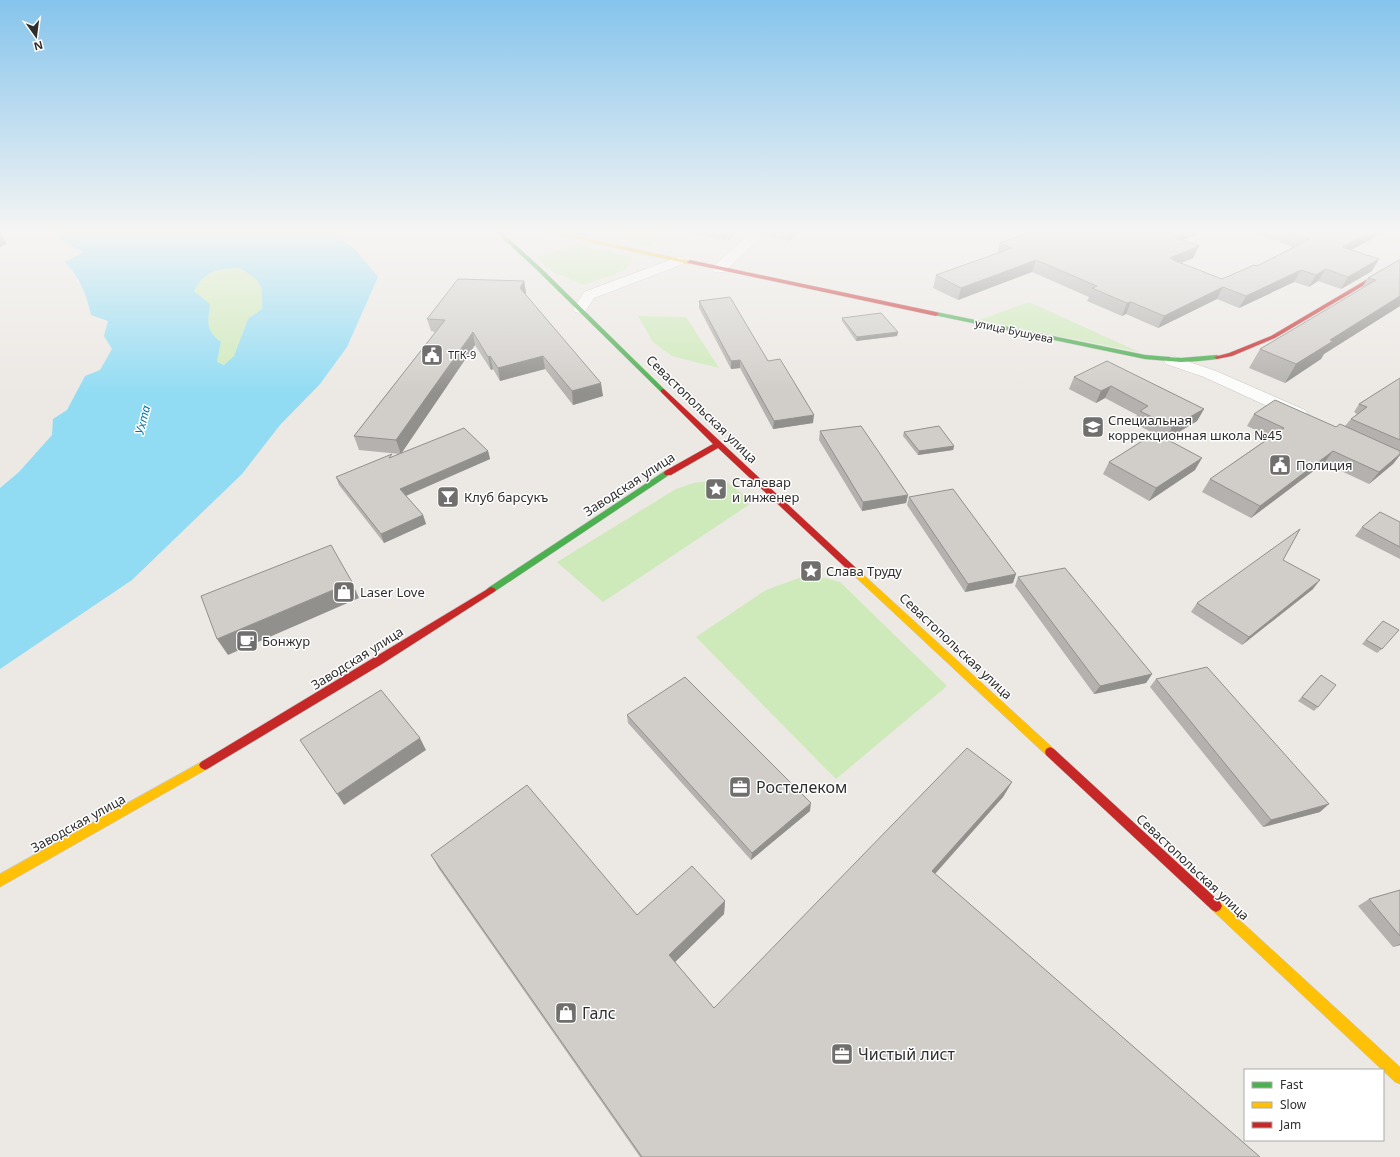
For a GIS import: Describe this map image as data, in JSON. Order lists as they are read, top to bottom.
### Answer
{
  "streets": {
    "street": ["улица Бушуева", "Севастопольская улица", "Заводская улица"]
  },
  "crossings": [
    ["Севастопольская улица", "Заводская улица"]
  ],
  "water": ["Ухта"],
  "places": {
    "public building": ["ТГК-9", "Полиция"],
    "school or university": ["Специальная коррекционная школа №45"],
    "place": ["Сталевар и инженер", "Слава Труду"],
    "bar": ["Клуб барсукъ"],
    "shop": ["Laser Love", "Галс"],
    "cafe": ["Бонжур"],
    "office": ["Ростелеком", "Чистый лист"]
  },
  "legend": ["Fast", "Slow", "Jam"],
  "north": "bottom"
}
